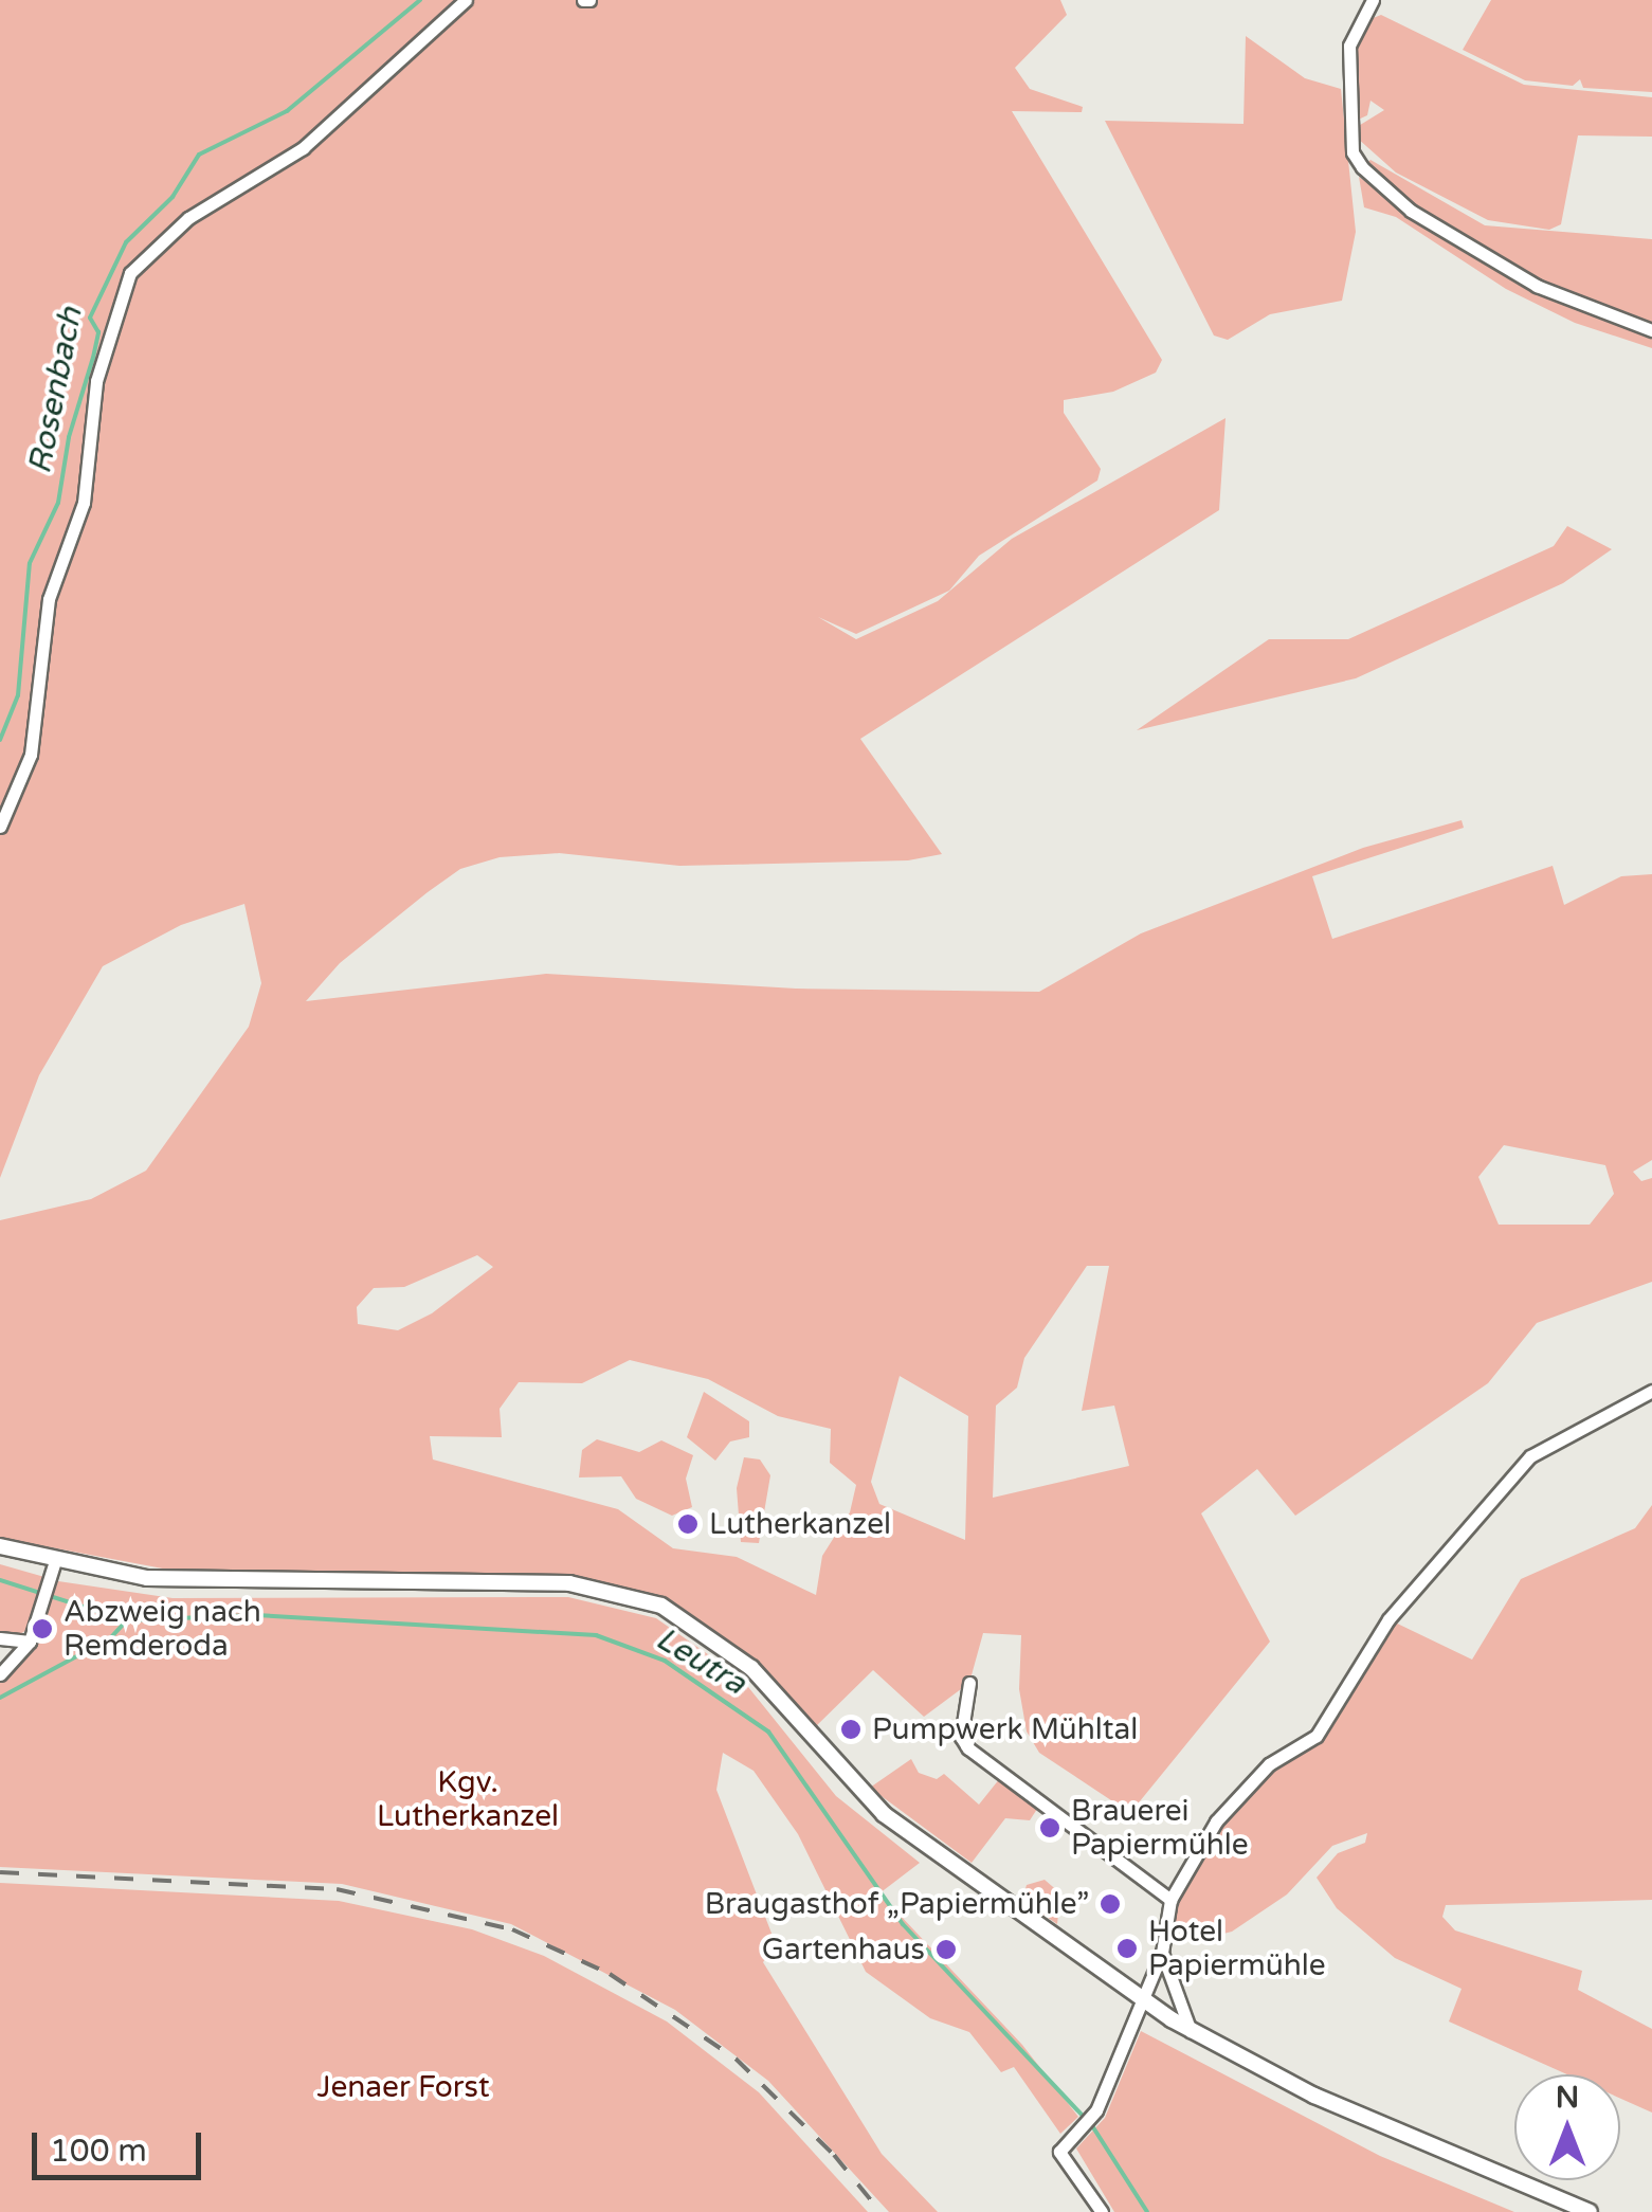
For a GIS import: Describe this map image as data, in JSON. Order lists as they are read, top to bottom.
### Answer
{
  "water": ["Rosenbach", "Leutra"],
  "parks": ["Kgv. Lutherkanzel", "Jenaer Forst"],
  "places": [
    "Lutherkanzel",
    "Abzweig nach Remderoda",
    "Pumpwerk Mühltal",
    "Brauerei Papiermühle",
    "Braugasthof „Papiermühle”",
    "Hotel Papiermühle",
    "Gartenhaus"
  ],
  "scale_bar": "100 m",
  "north": "top"
}
